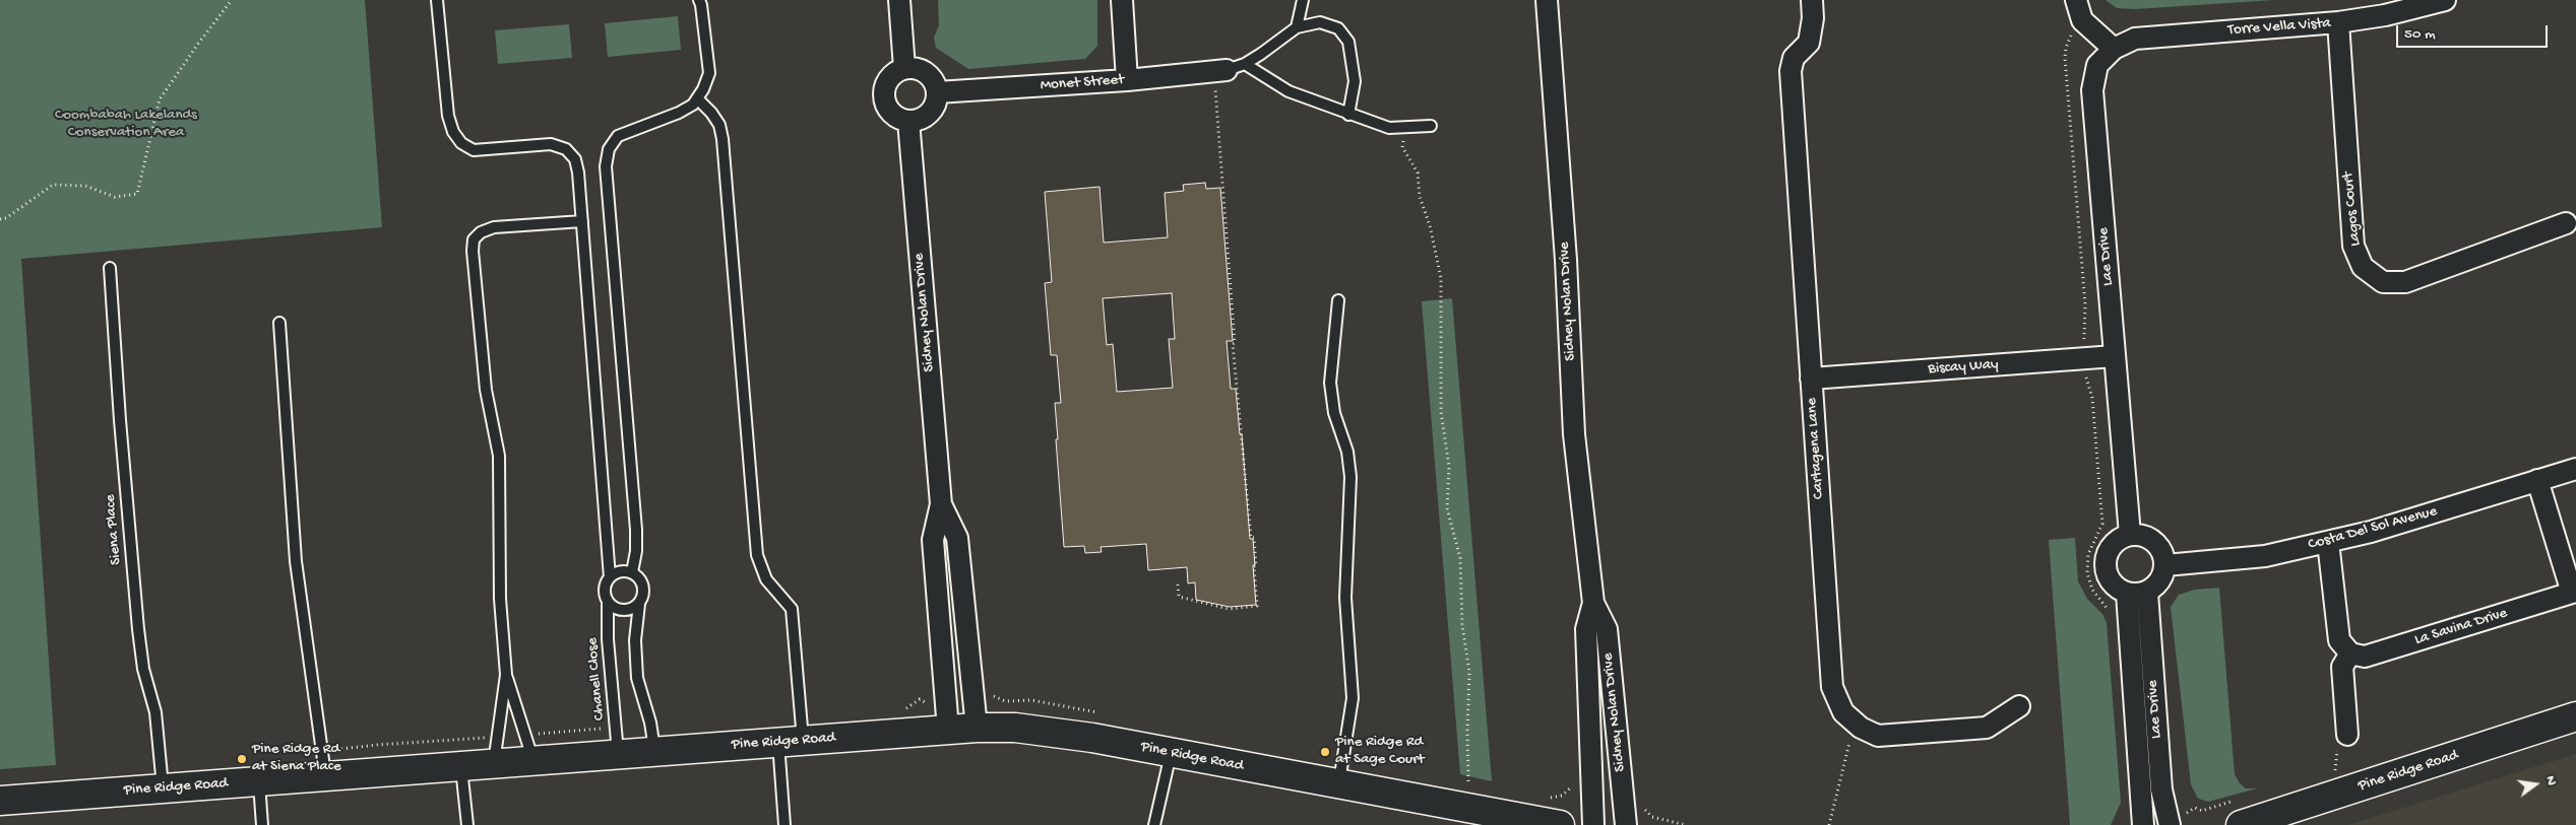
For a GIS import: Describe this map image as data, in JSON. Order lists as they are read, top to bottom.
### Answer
{
  "streets": {
    "street": [
      "Torre Vella Vista",
      "Monet Street",
      "Lagos Court",
      "Lae Drive",
      "Sidney Nolan Drive",
      "Biscay Way",
      "Cartagena Lane",
      "Costa Del Sol Avenue",
      "La Savina Drive",
      "Pine Ridge Road"
    ],
    "lane": ["Siena Place", "Chanell Close"]
  },
  "crossings": [
    ["Torre Vella Vista", "Lagos Court"],
    ["Torre Vella Vista", "Lae Drive"],
    ["Monet Street", "Sidney Nolan Drive"],
    ["Lae Drive", "Biscay Way"],
    ["Lae Drive", "Costa Del Sol Avenue"],
    ["Sidney Nolan Drive", "Pine Ridge Road"],
    ["Biscay Way", "Cartagena Lane"],
    ["Costa Del Sol Avenue", "La Savina Drive"],
    ["Siena Place", "Pine Ridge Road"],
    ["Chanell Close", "Pine Ridge Road"]
  ],
  "parks": ["Coombabah Lakelands Conservation Area"],
  "places": ["Pine Ridge Rd at Sage Court", "Pine Ridge Rd at Siena Place"],
  "scale_bar": "50 m",
  "north": "right"
}
